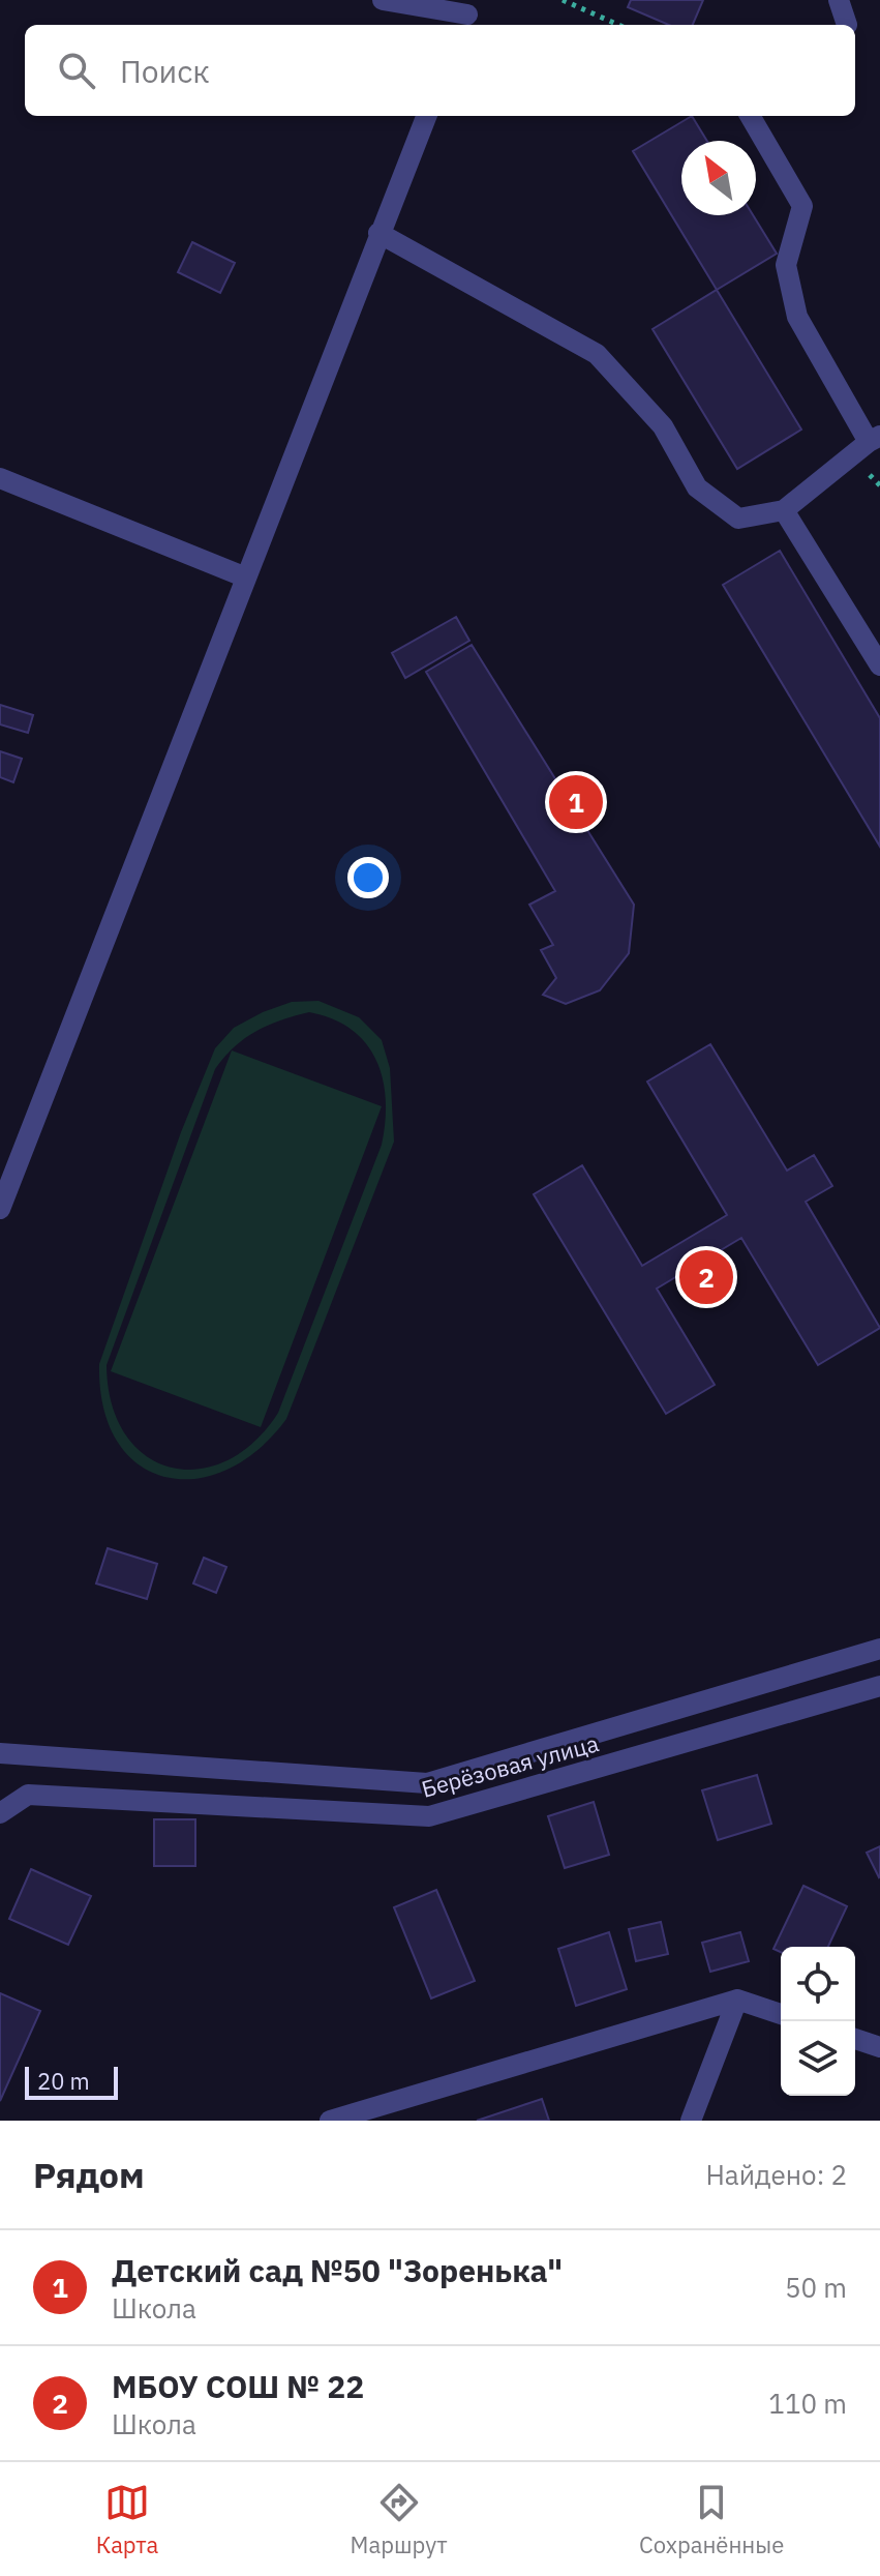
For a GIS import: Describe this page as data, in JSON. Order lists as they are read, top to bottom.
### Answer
{
  "streets": {
    "street": ["Берёзовая улица"]
  },
  "scale_bar": "20 m",
  "north": "top left",
  "page": {
    "search": "Поиск",
    "pins": ["1", "2"],
    "scale": "20 m",
    "heading": ["Рядом", "Найдено: 2"],
    "list": [
      {
        "mark": "1",
        "name": "Детский сад №50 \"Зоренька\"",
        "note": "Школа",
        "value": "50 m"
      },
      {
        "mark": "2",
        "name": "МБОУ СОШ № 22",
        "note": "Школа",
        "value": "110 m"
      }
    ],
    "nav": ["Карта", "Маршрут", "Сохранённые"]
  }
}
